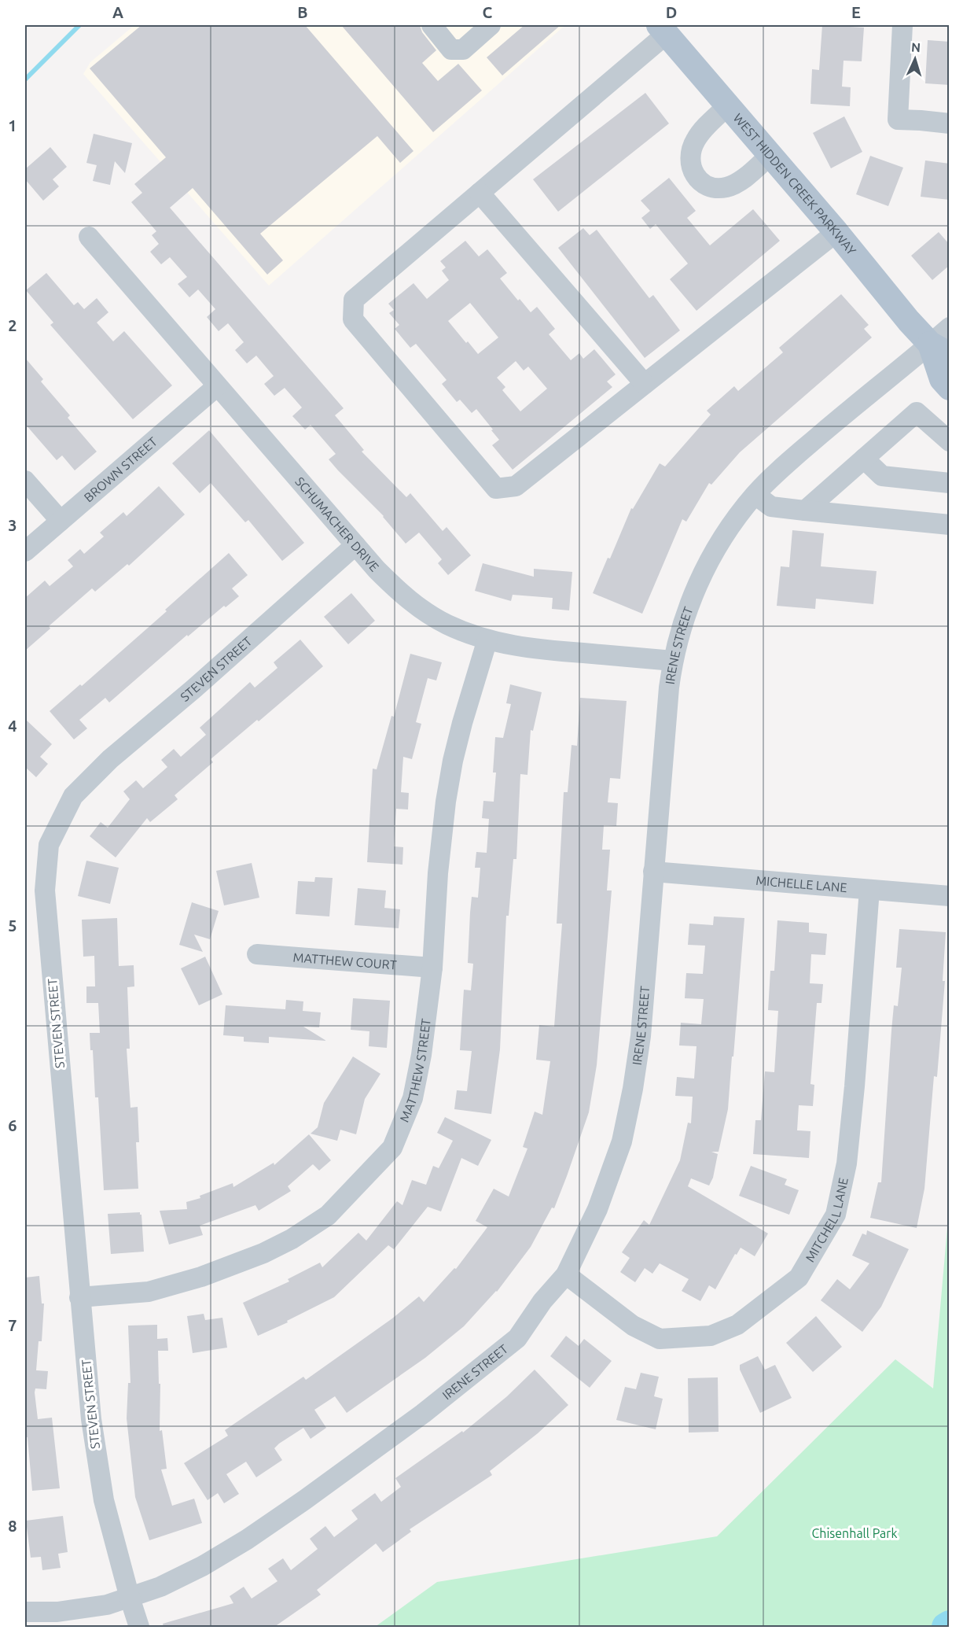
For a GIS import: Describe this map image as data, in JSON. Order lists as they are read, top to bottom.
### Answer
{
  "streets": {
    "main road": ["WEST HIDDEN CREEK PARKWAY"],
    "street": [
      "BROWN STREET",
      "SCHUMACHER DRIVE",
      "IRENE STREET",
      "STEVEN STREET",
      "MICHELLE LANE",
      "MATTHEW COURT",
      "MATTHEW STREET",
      "MITCHELL LANE"
    ]
  },
  "crossings": [
    ["WEST HIDDEN CREEK PARKWAY", "IRENE STREET"],
    ["BROWN STREET", "SCHUMACHER DRIVE"],
    ["SCHUMACHER DRIVE", "IRENE STREET"],
    ["SCHUMACHER DRIVE", "STEVEN STREET"],
    ["SCHUMACHER DRIVE", "MATTHEW STREET"],
    ["IRENE STREET", "STEVEN STREET"],
    ["IRENE STREET", "MICHELLE LANE"],
    ["IRENE STREET", "MITCHELL LANE"],
    ["STEVEN STREET", "MATTHEW STREET"],
    ["MICHELLE LANE", "MITCHELL LANE"],
    ["MATTHEW COURT", "MATTHEW STREET"]
  ],
  "parks": ["Chisenhall Park"],
  "north": "top",
  "grid": {
    "columns": [
      "A",
      "B",
      "C",
      "D",
      "E"
    ],
    "rows": [
      "1",
      "2",
      "3",
      "4",
      "5",
      "6",
      "7",
      "8"
    ]
  }
}
